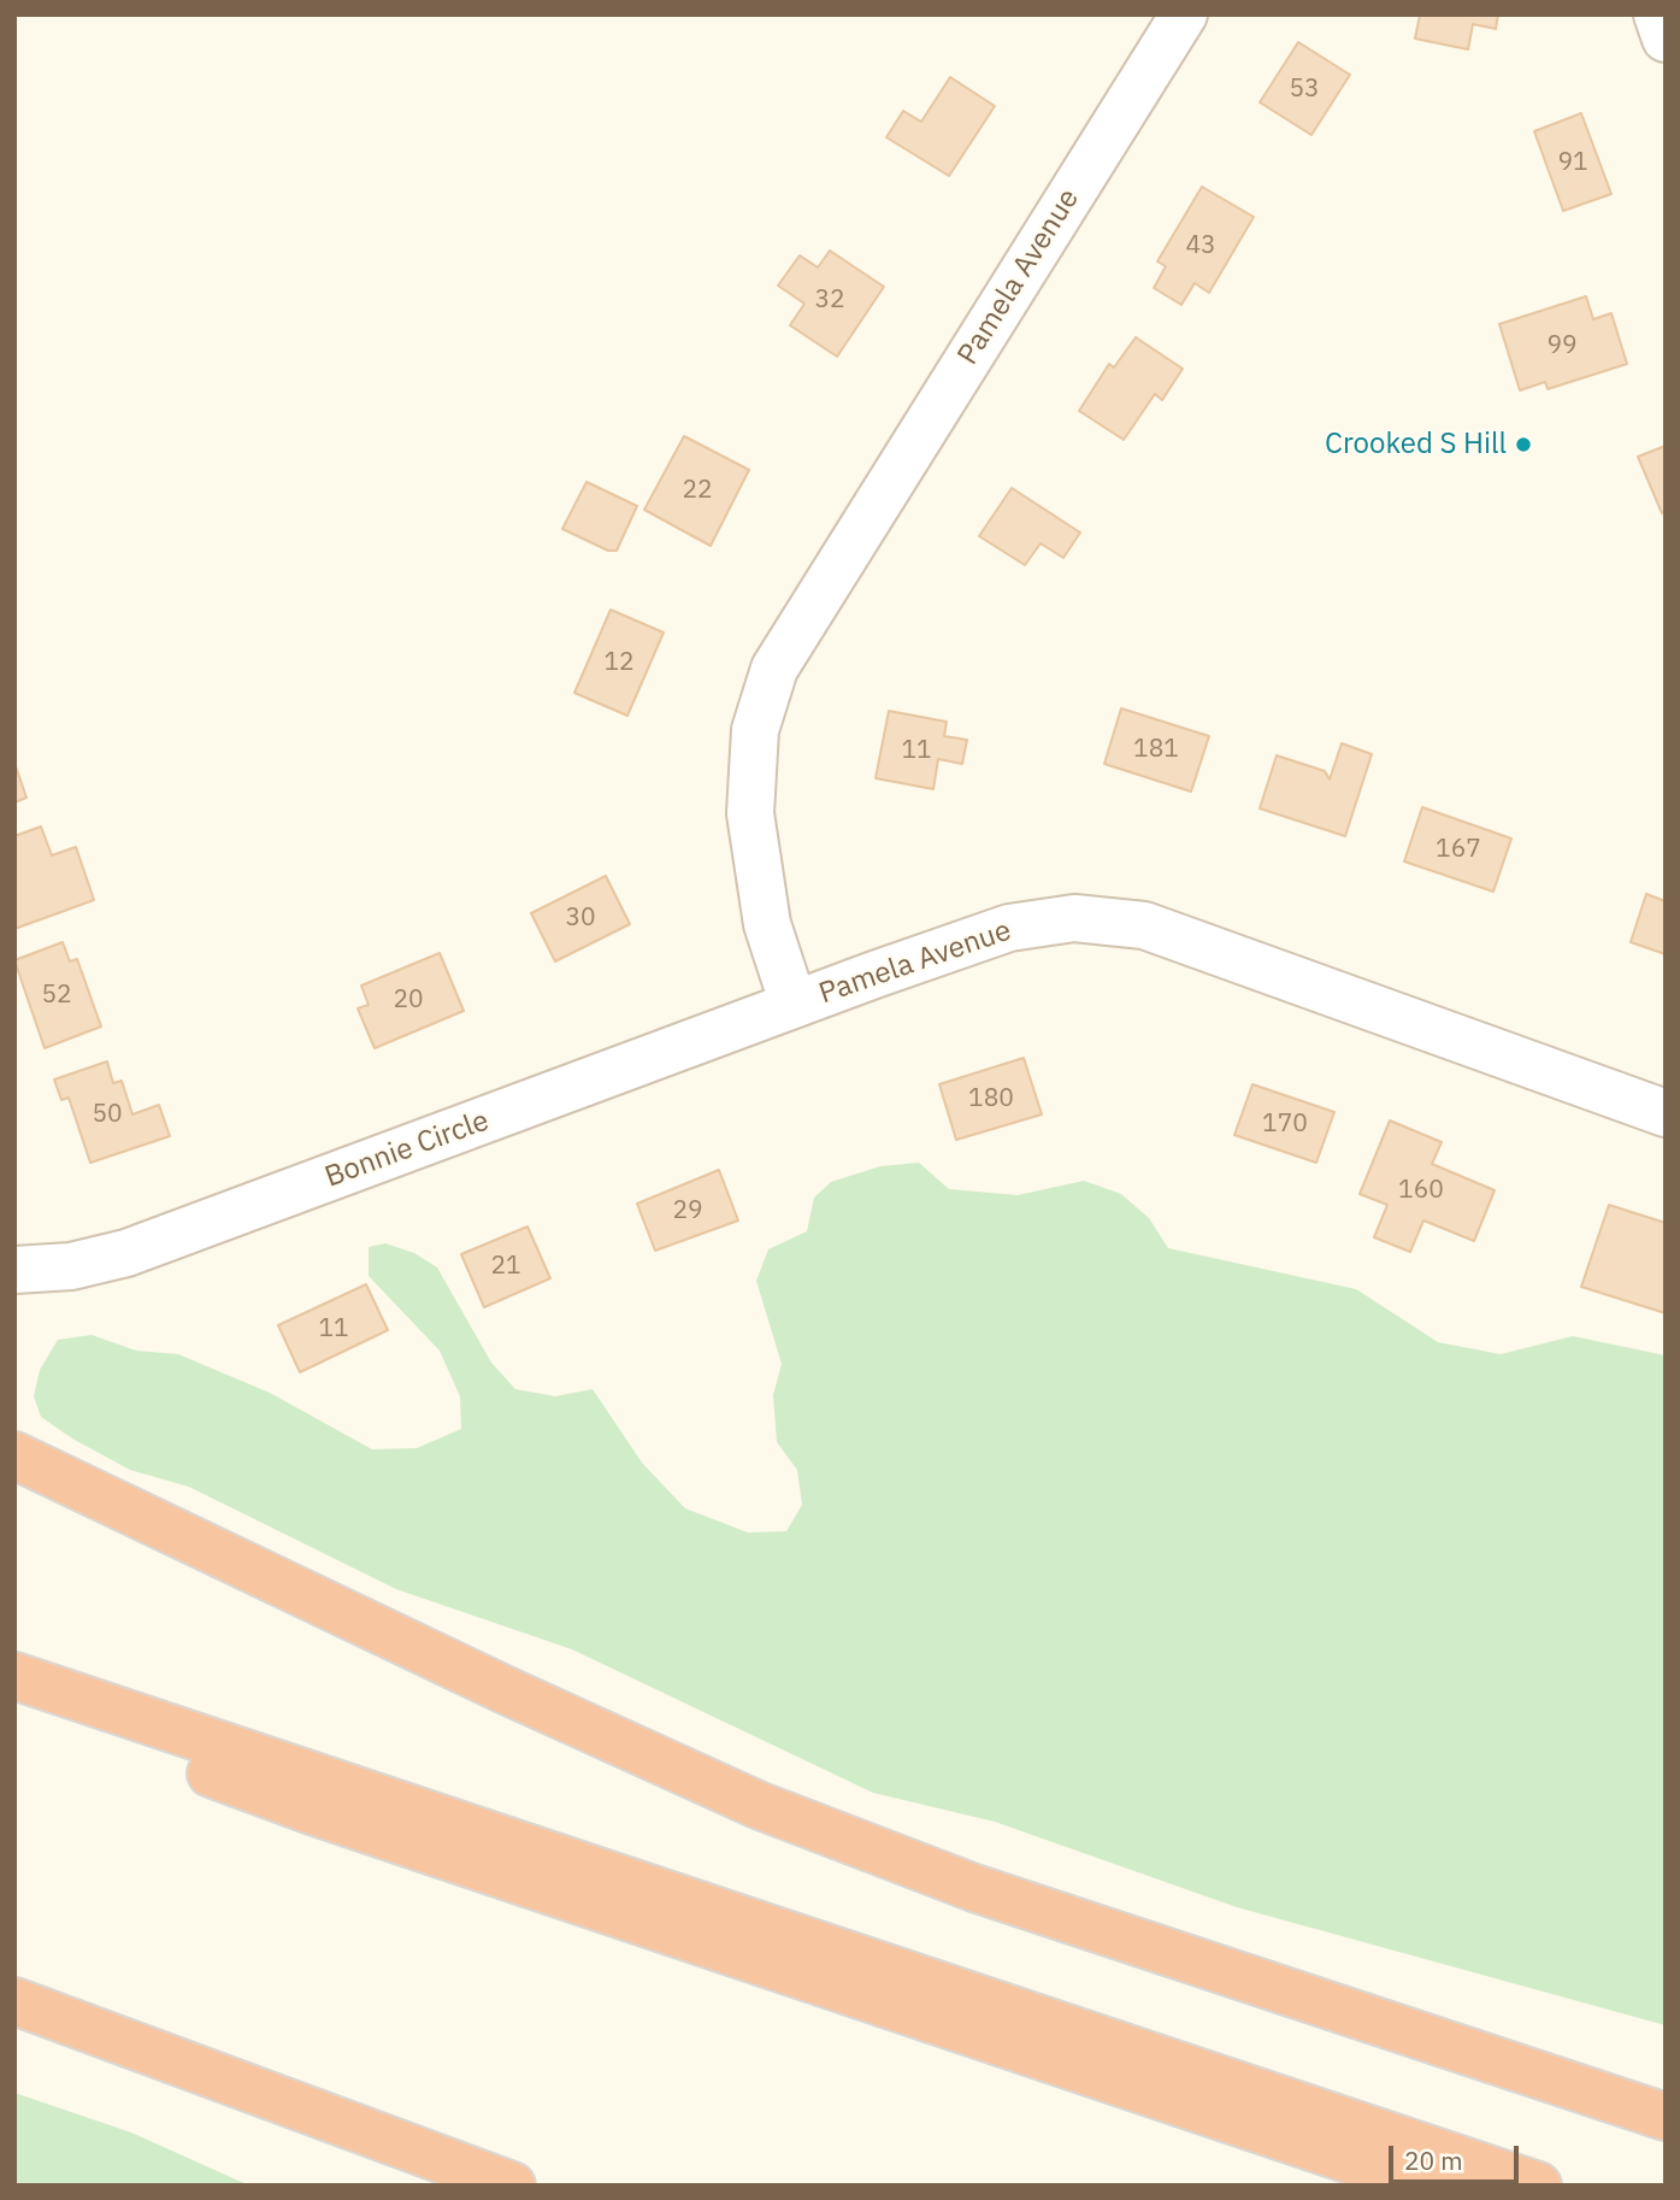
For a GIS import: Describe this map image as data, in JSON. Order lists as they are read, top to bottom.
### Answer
{
  "streets": {
    "street": ["Pamela Avenue", "Bonnie Circle"]
  },
  "crossings": [
    ["Pamela Avenue", "Bonnie Circle"]
  ],
  "places": ["Crooked S Hill"],
  "house_numbers": [
    "53",
    "91",
    "43",
    "32",
    "99",
    "22",
    "12",
    "181",
    "11",
    "167",
    "30",
    "52",
    "20",
    "180",
    "50",
    "170",
    "160",
    "29",
    "21",
    "11"
  ],
  "scale_bar": "20 m"
}
